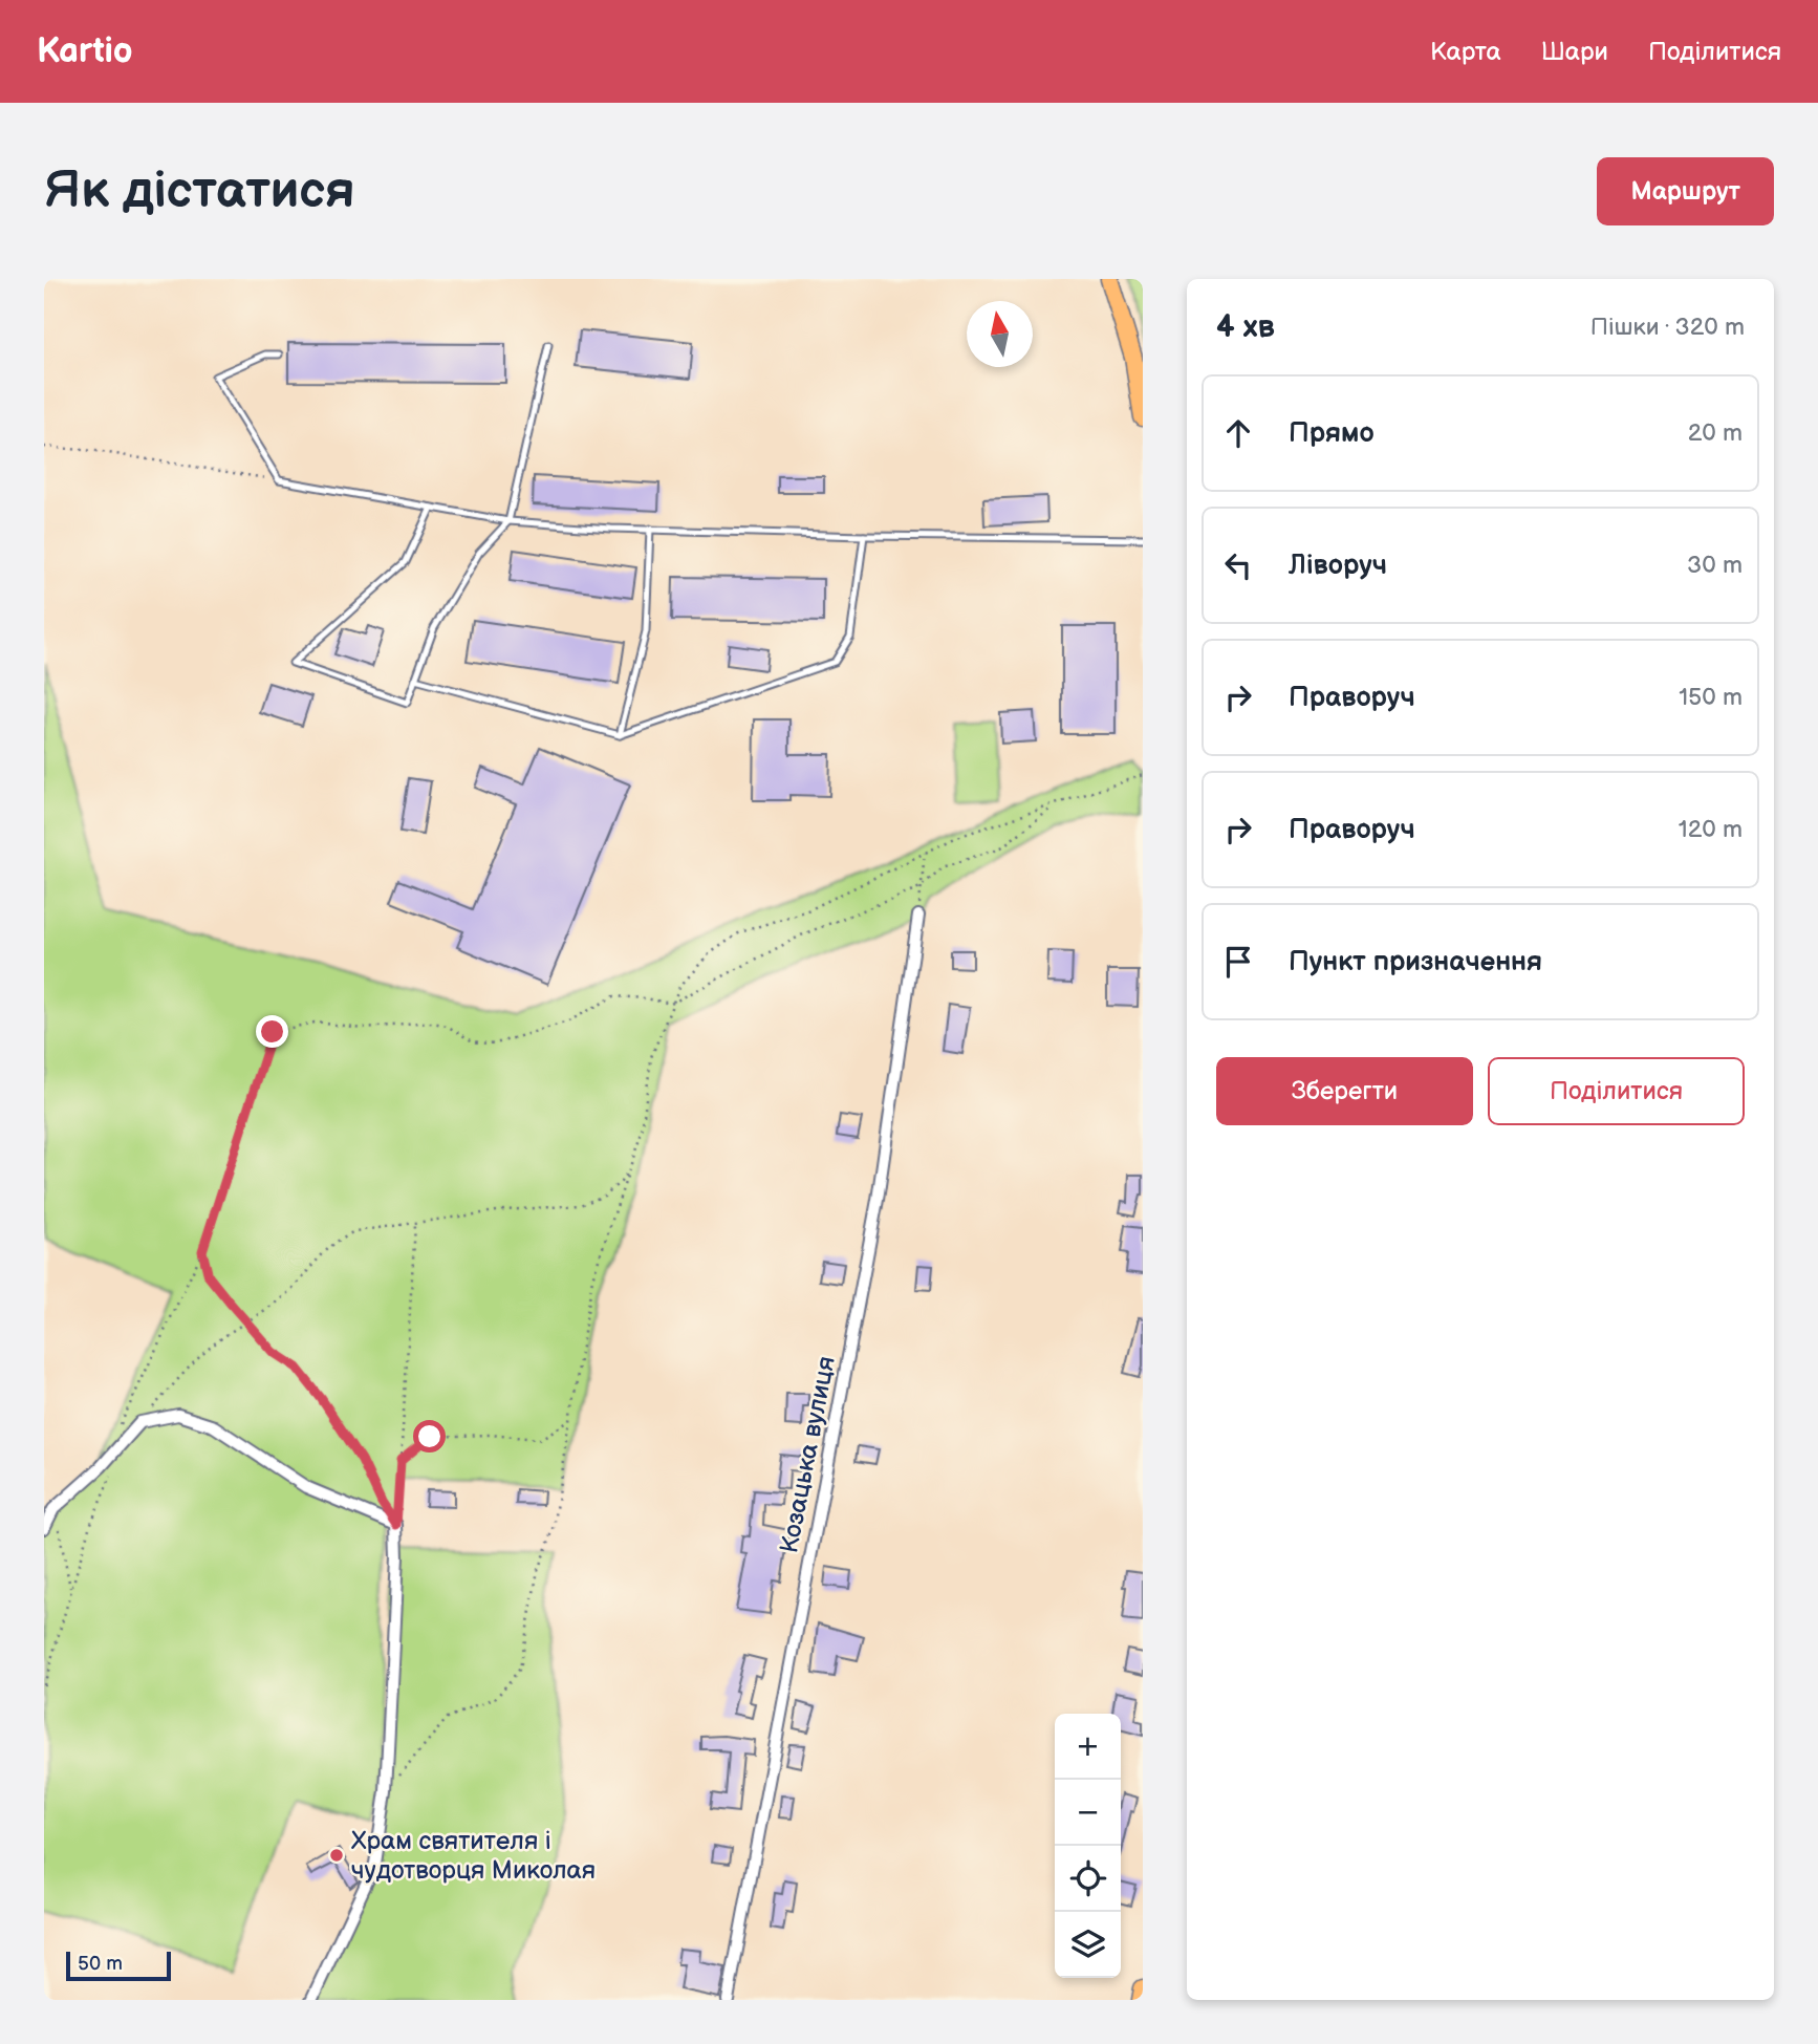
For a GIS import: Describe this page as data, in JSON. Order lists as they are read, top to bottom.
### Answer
{
  "streets": {
    "street": ["Козацька вулиця"]
  },
  "places": ["Храм святителя і чудотворця Миколая"],
  "scale_bar": "50 m",
  "north": "top",
  "page": {
    "header": "Kartio",
    "nav": ["Карта", "Шари", "Поділитися"],
    "buttons": [
      "Маршрут",
      ["Зберегти", "Поділитися"]
    ],
    "title": "Як дістатися",
    "heading": ["4 хв", "Пішки · 320 m"],
    "list": [
      ["Прямо", "20 m"],
      ["Ліворуч", "30 m"],
      ["Праворуч", "150 m"],
      ["Праворуч", "120 m"],
      "Пункт призначення"
    ],
    "map_buttons": ["+", "−"],
    "scale": "50 m"
  }
}
